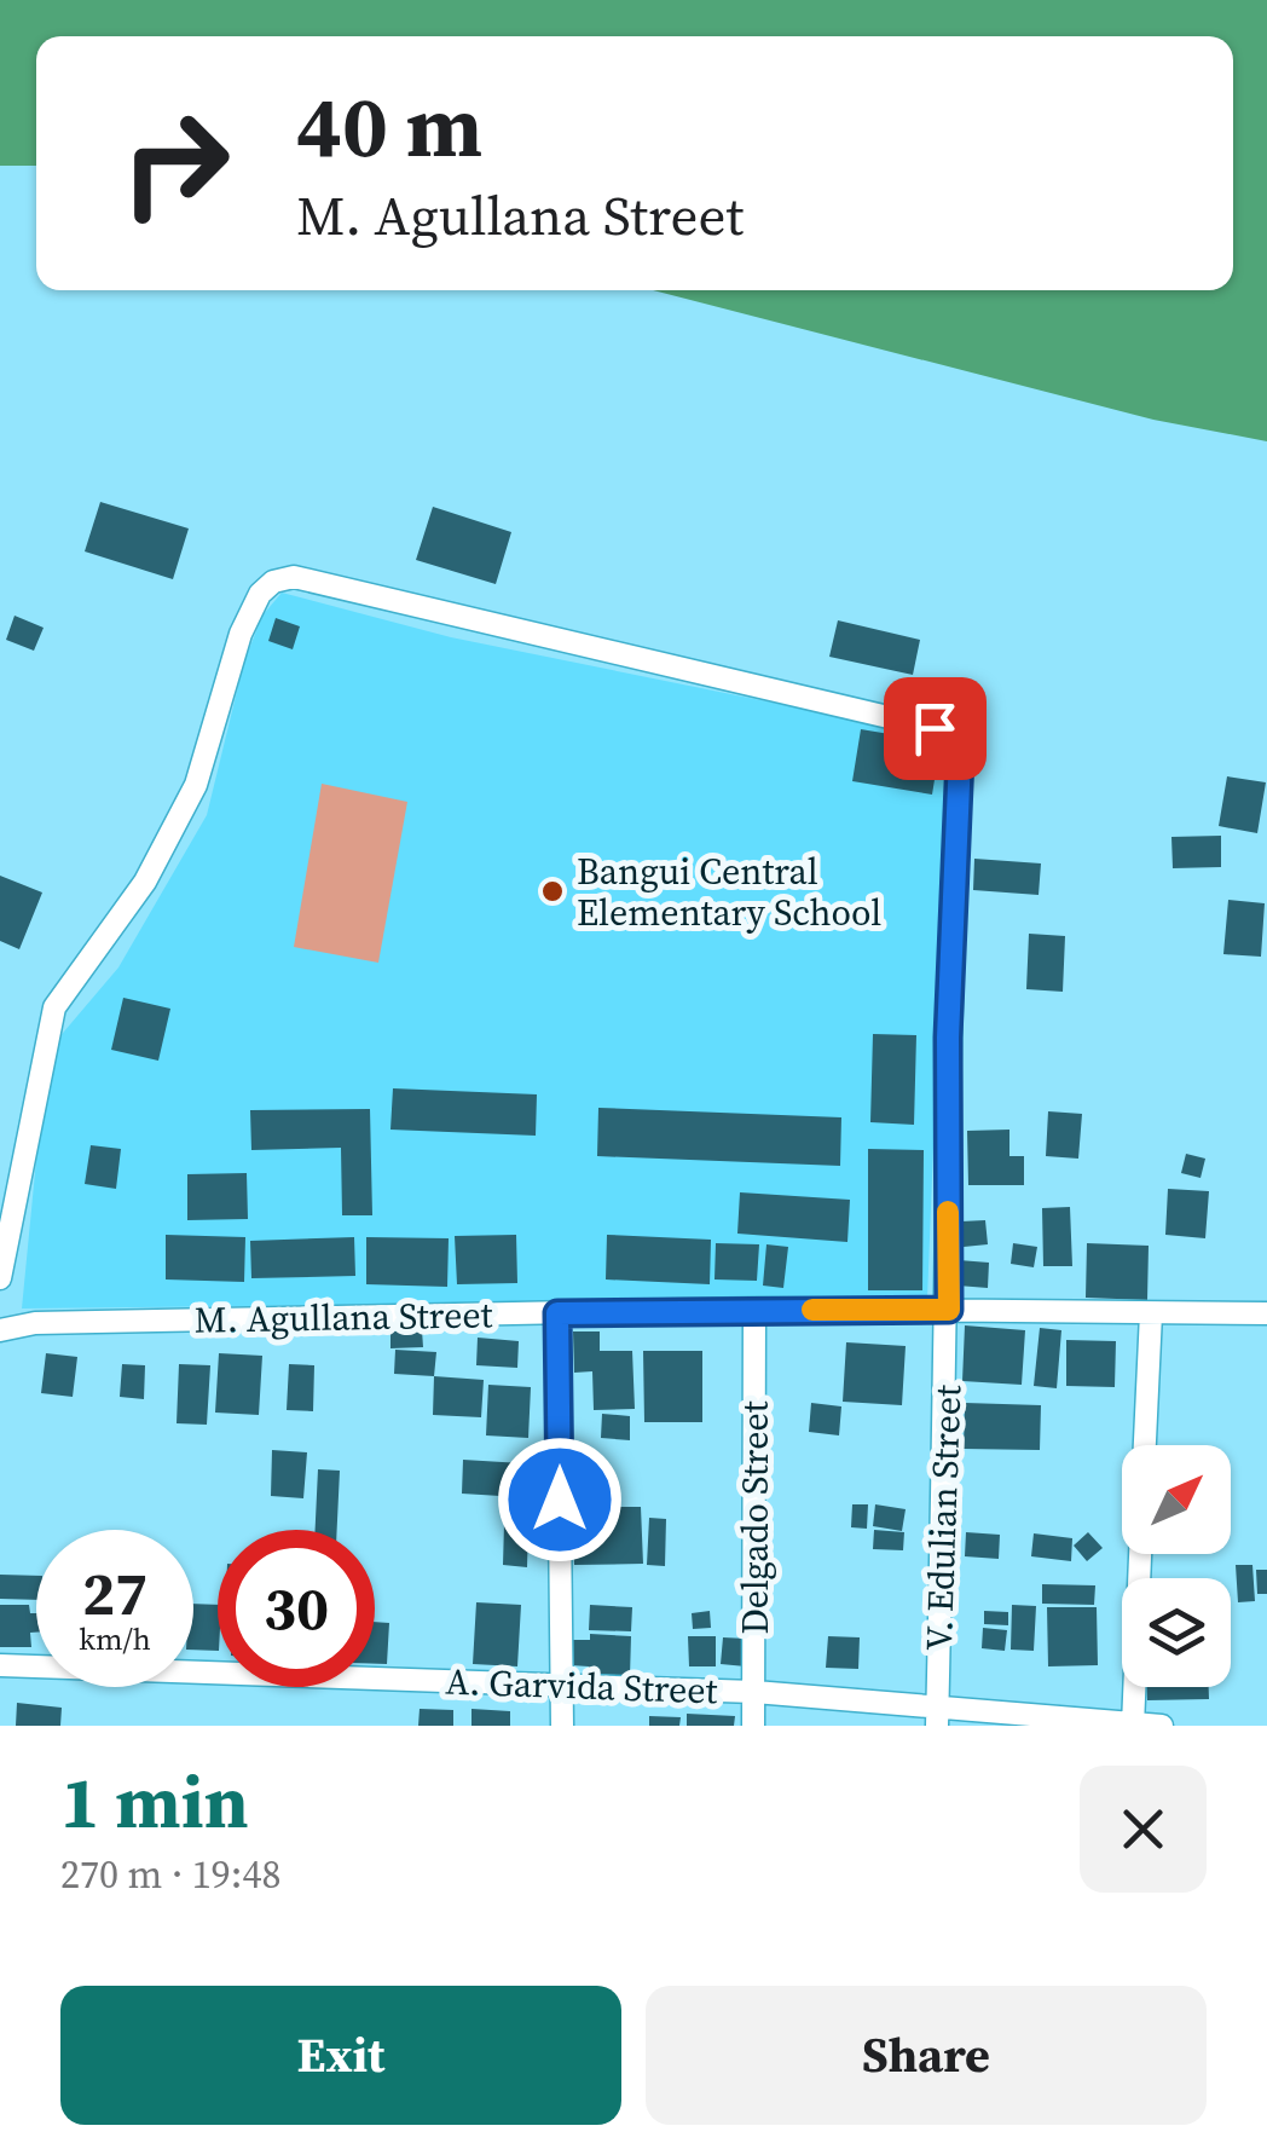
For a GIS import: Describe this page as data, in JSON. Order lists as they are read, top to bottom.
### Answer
{
  "streets": {
    "street": [
      "M. Agullana Street",
      "Delgado Street",
      "V. Edulian Street",
      "A. Garvida Street"
    ]
  },
  "crossings": [
    ["M. Agullana Street", "Delgado Street"],
    ["M. Agullana Street", "V. Edulian Street"],
    ["Delgado Street", "A. Garvida Street"],
    ["V. Edulian Street", "A. Garvida Street"]
  ],
  "places": ["Bangui Central Elementary School"],
  "north": "top right",
  "page": {
    "turn": ["40 m", "M. Agullana Street"],
    "speed": "27 km/h",
    "limit": "30",
    "heading": ["1 min", "270 m · 19:48"],
    "buttons": ["Exit", "Share"]
  }
}
